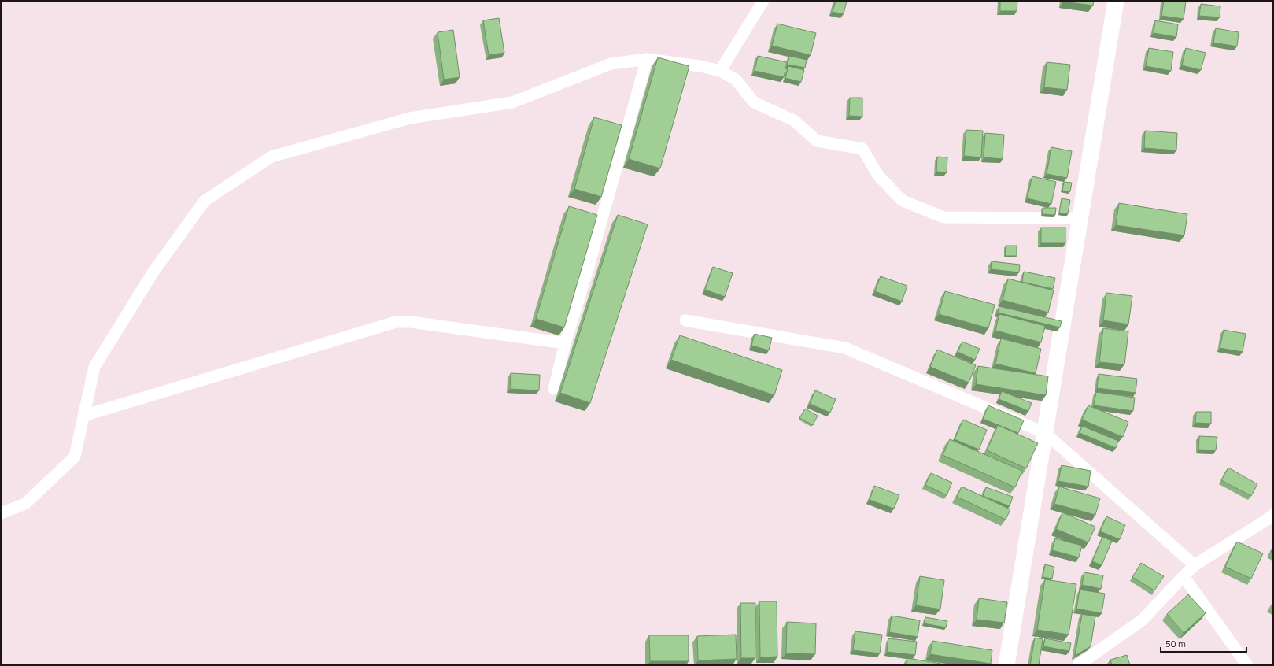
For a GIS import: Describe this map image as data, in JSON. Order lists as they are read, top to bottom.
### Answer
{
  "scale_bar": "50 m"
}
